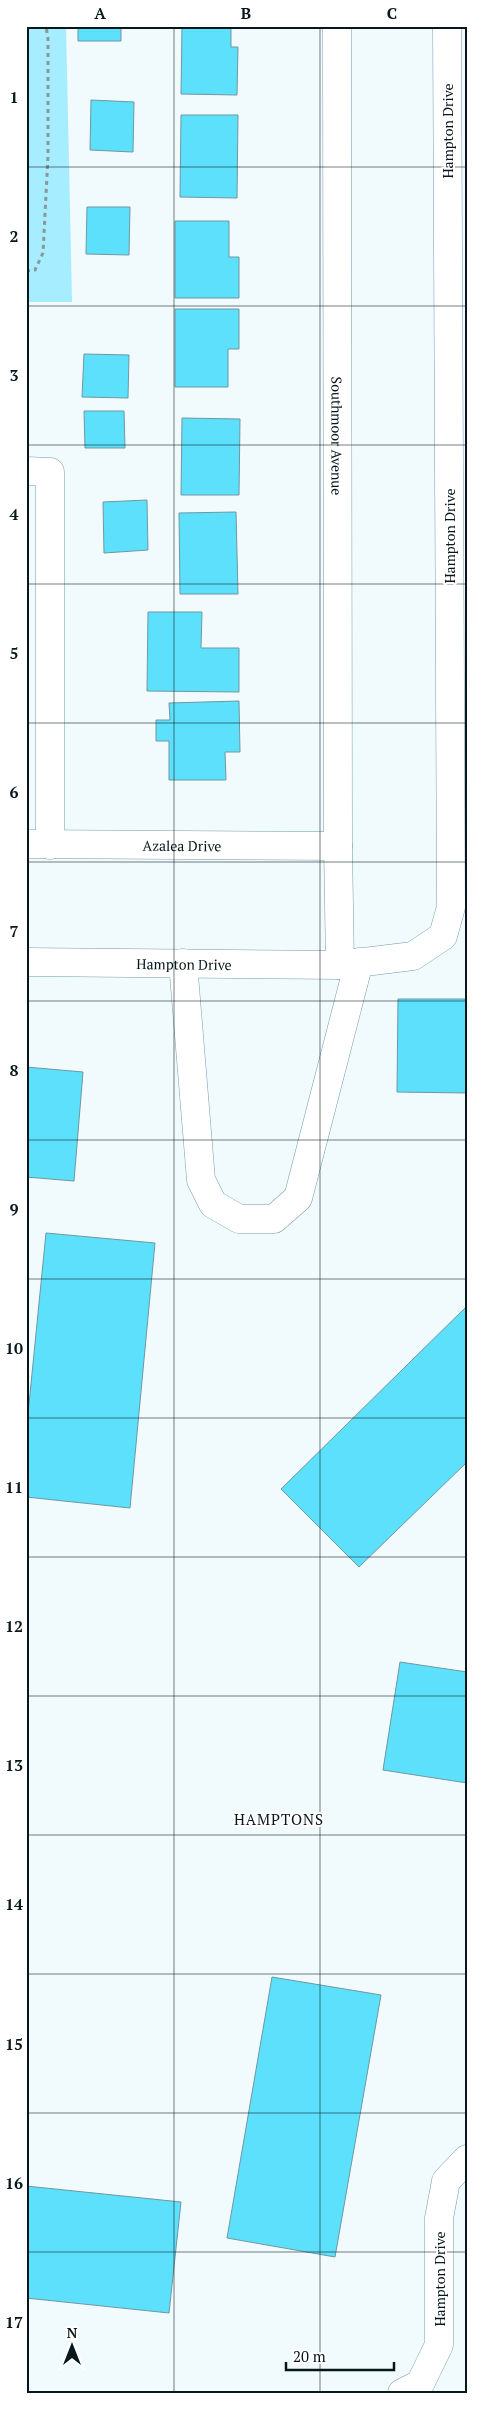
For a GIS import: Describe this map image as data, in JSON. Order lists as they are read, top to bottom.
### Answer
{
  "streets": {
    "street": ["Hampton Drive", "Southmoor Avenue", "Azalea Drive"]
  },
  "crossings": [
    ["Southmoor Avenue", "Azalea Drive"]
  ],
  "districts": ["HAMPTONS"],
  "scale_bar": "20 m",
  "north": "top",
  "grid": {
    "columns": ["A", "B", "C"],
    "rows": [
      "1",
      "2",
      "3",
      "4",
      "5",
      "6",
      "7",
      "8",
      "9",
      "10",
      "11",
      "12",
      "13",
      "14",
      "15",
      "16",
      "17"
    ]
  }
}
